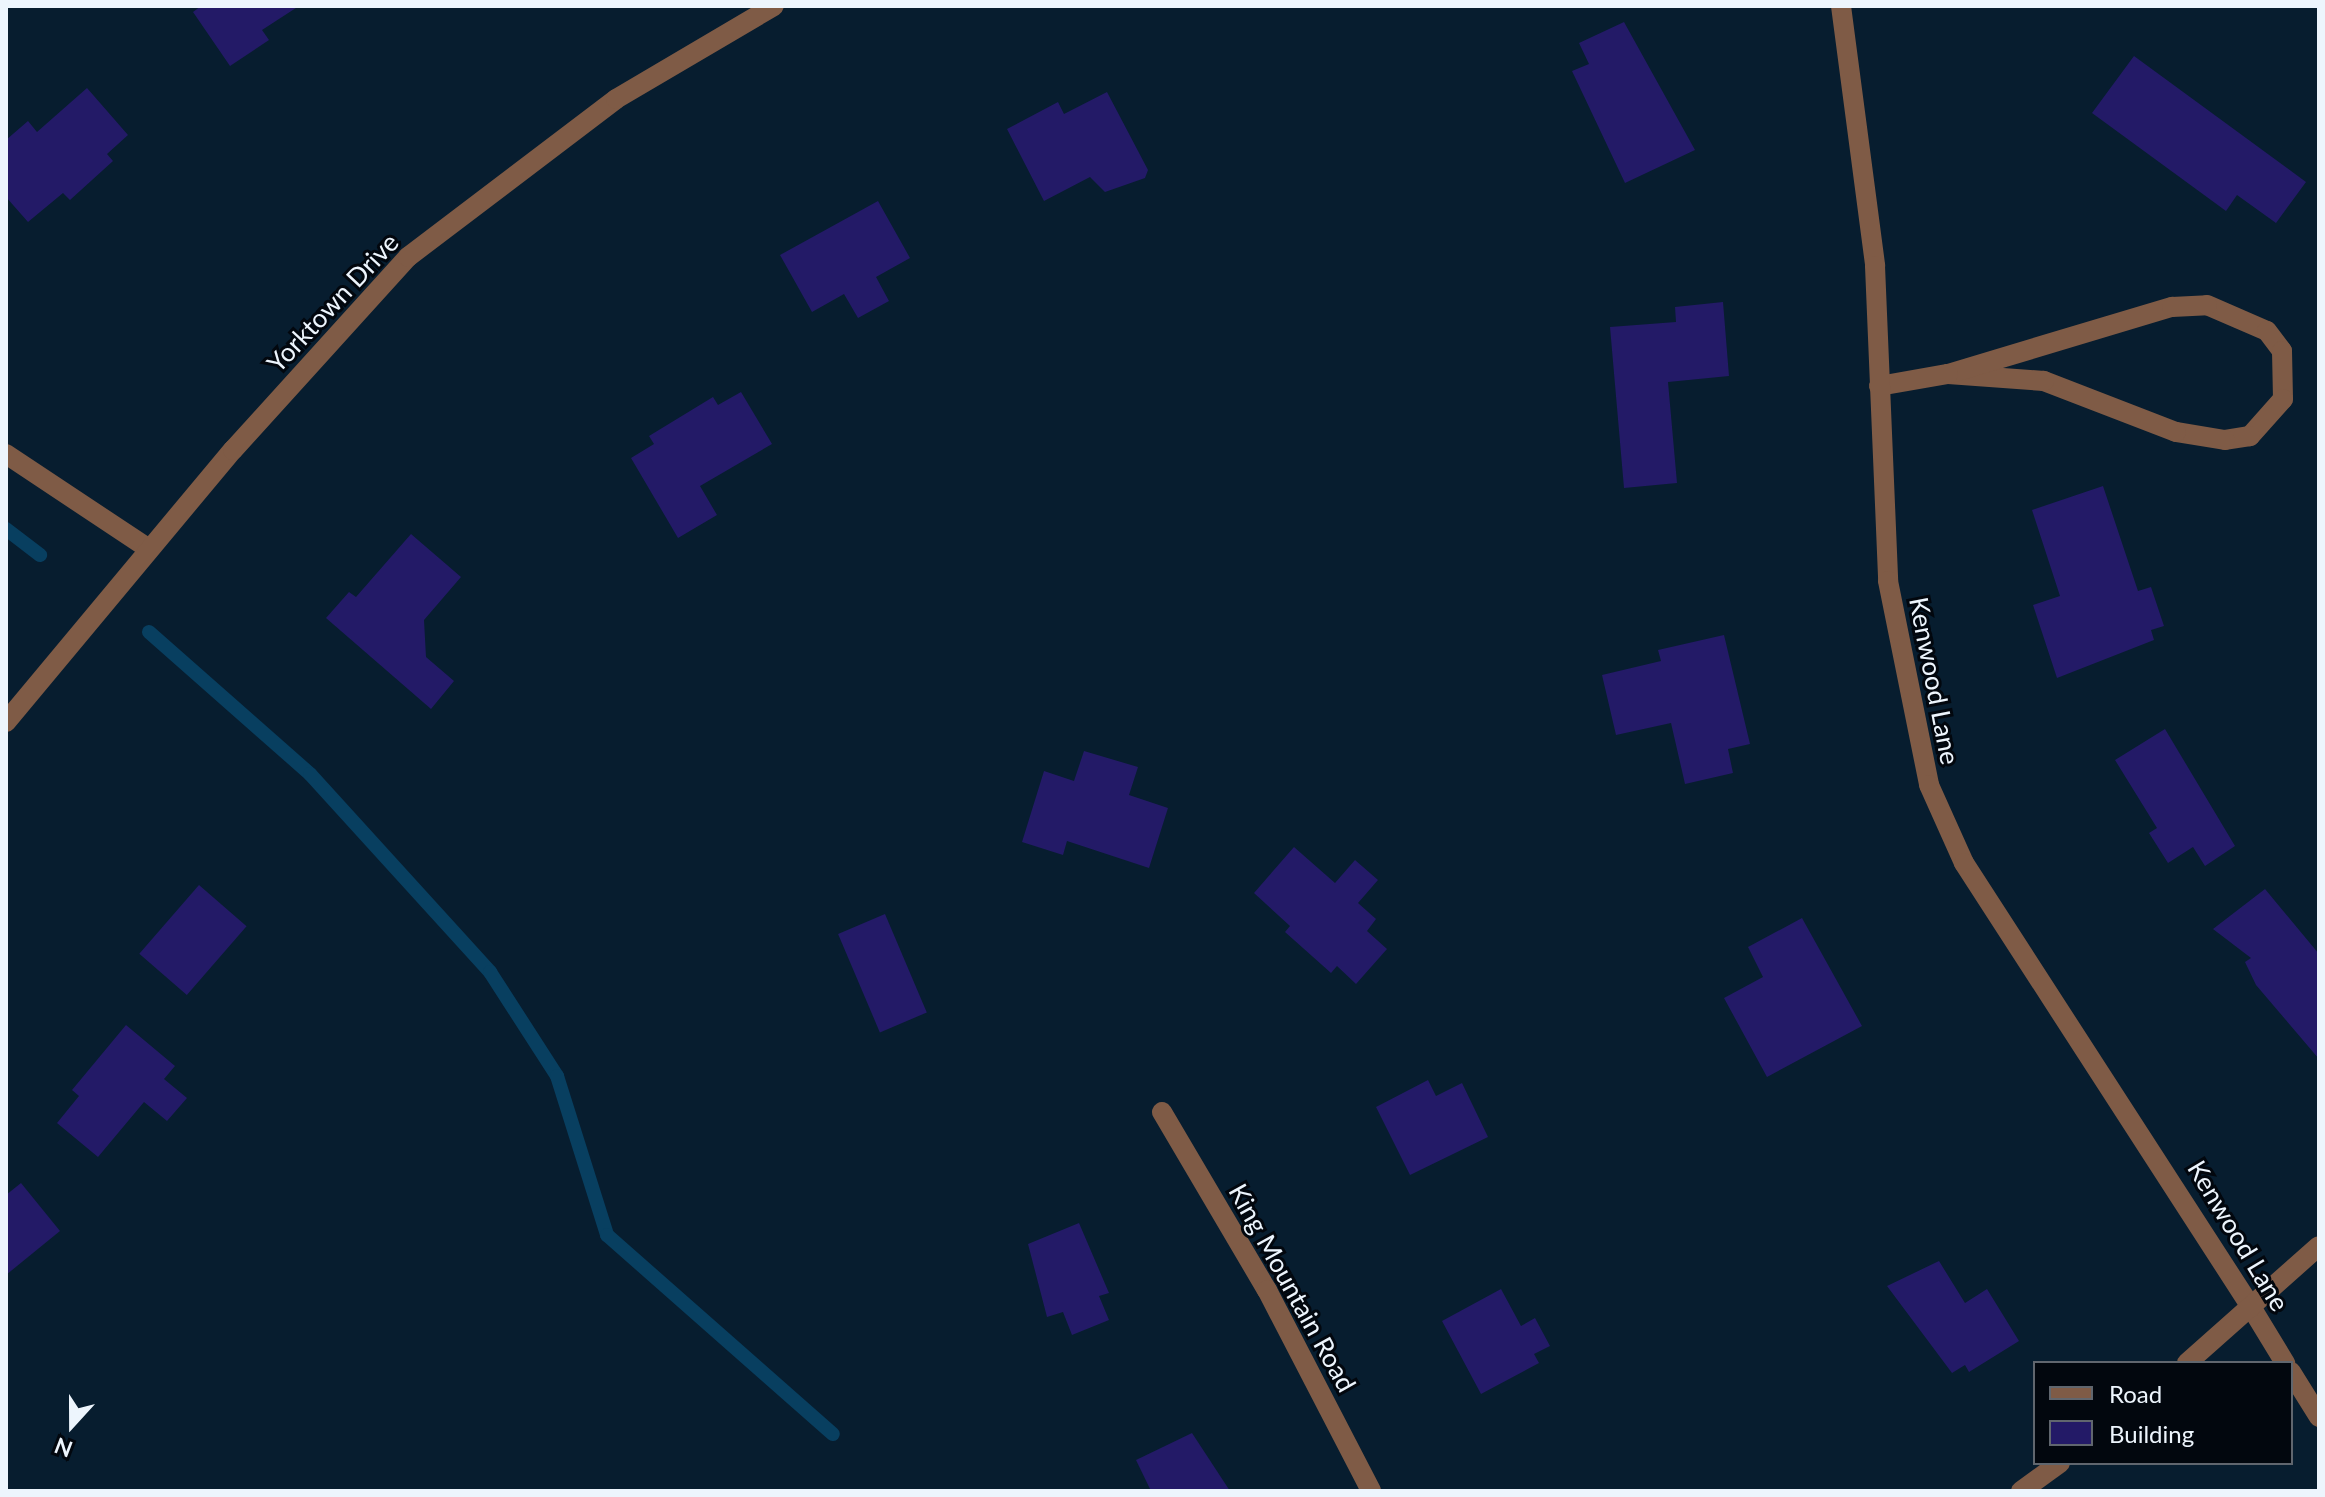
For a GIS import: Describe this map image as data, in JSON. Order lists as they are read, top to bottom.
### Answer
{
  "streets": {
    "street": ["Yorktown Drive", "Kenwood Lane", "King Mountain Road"]
  },
  "legend": ["Road", "Building"],
  "north": "bottom"
}
